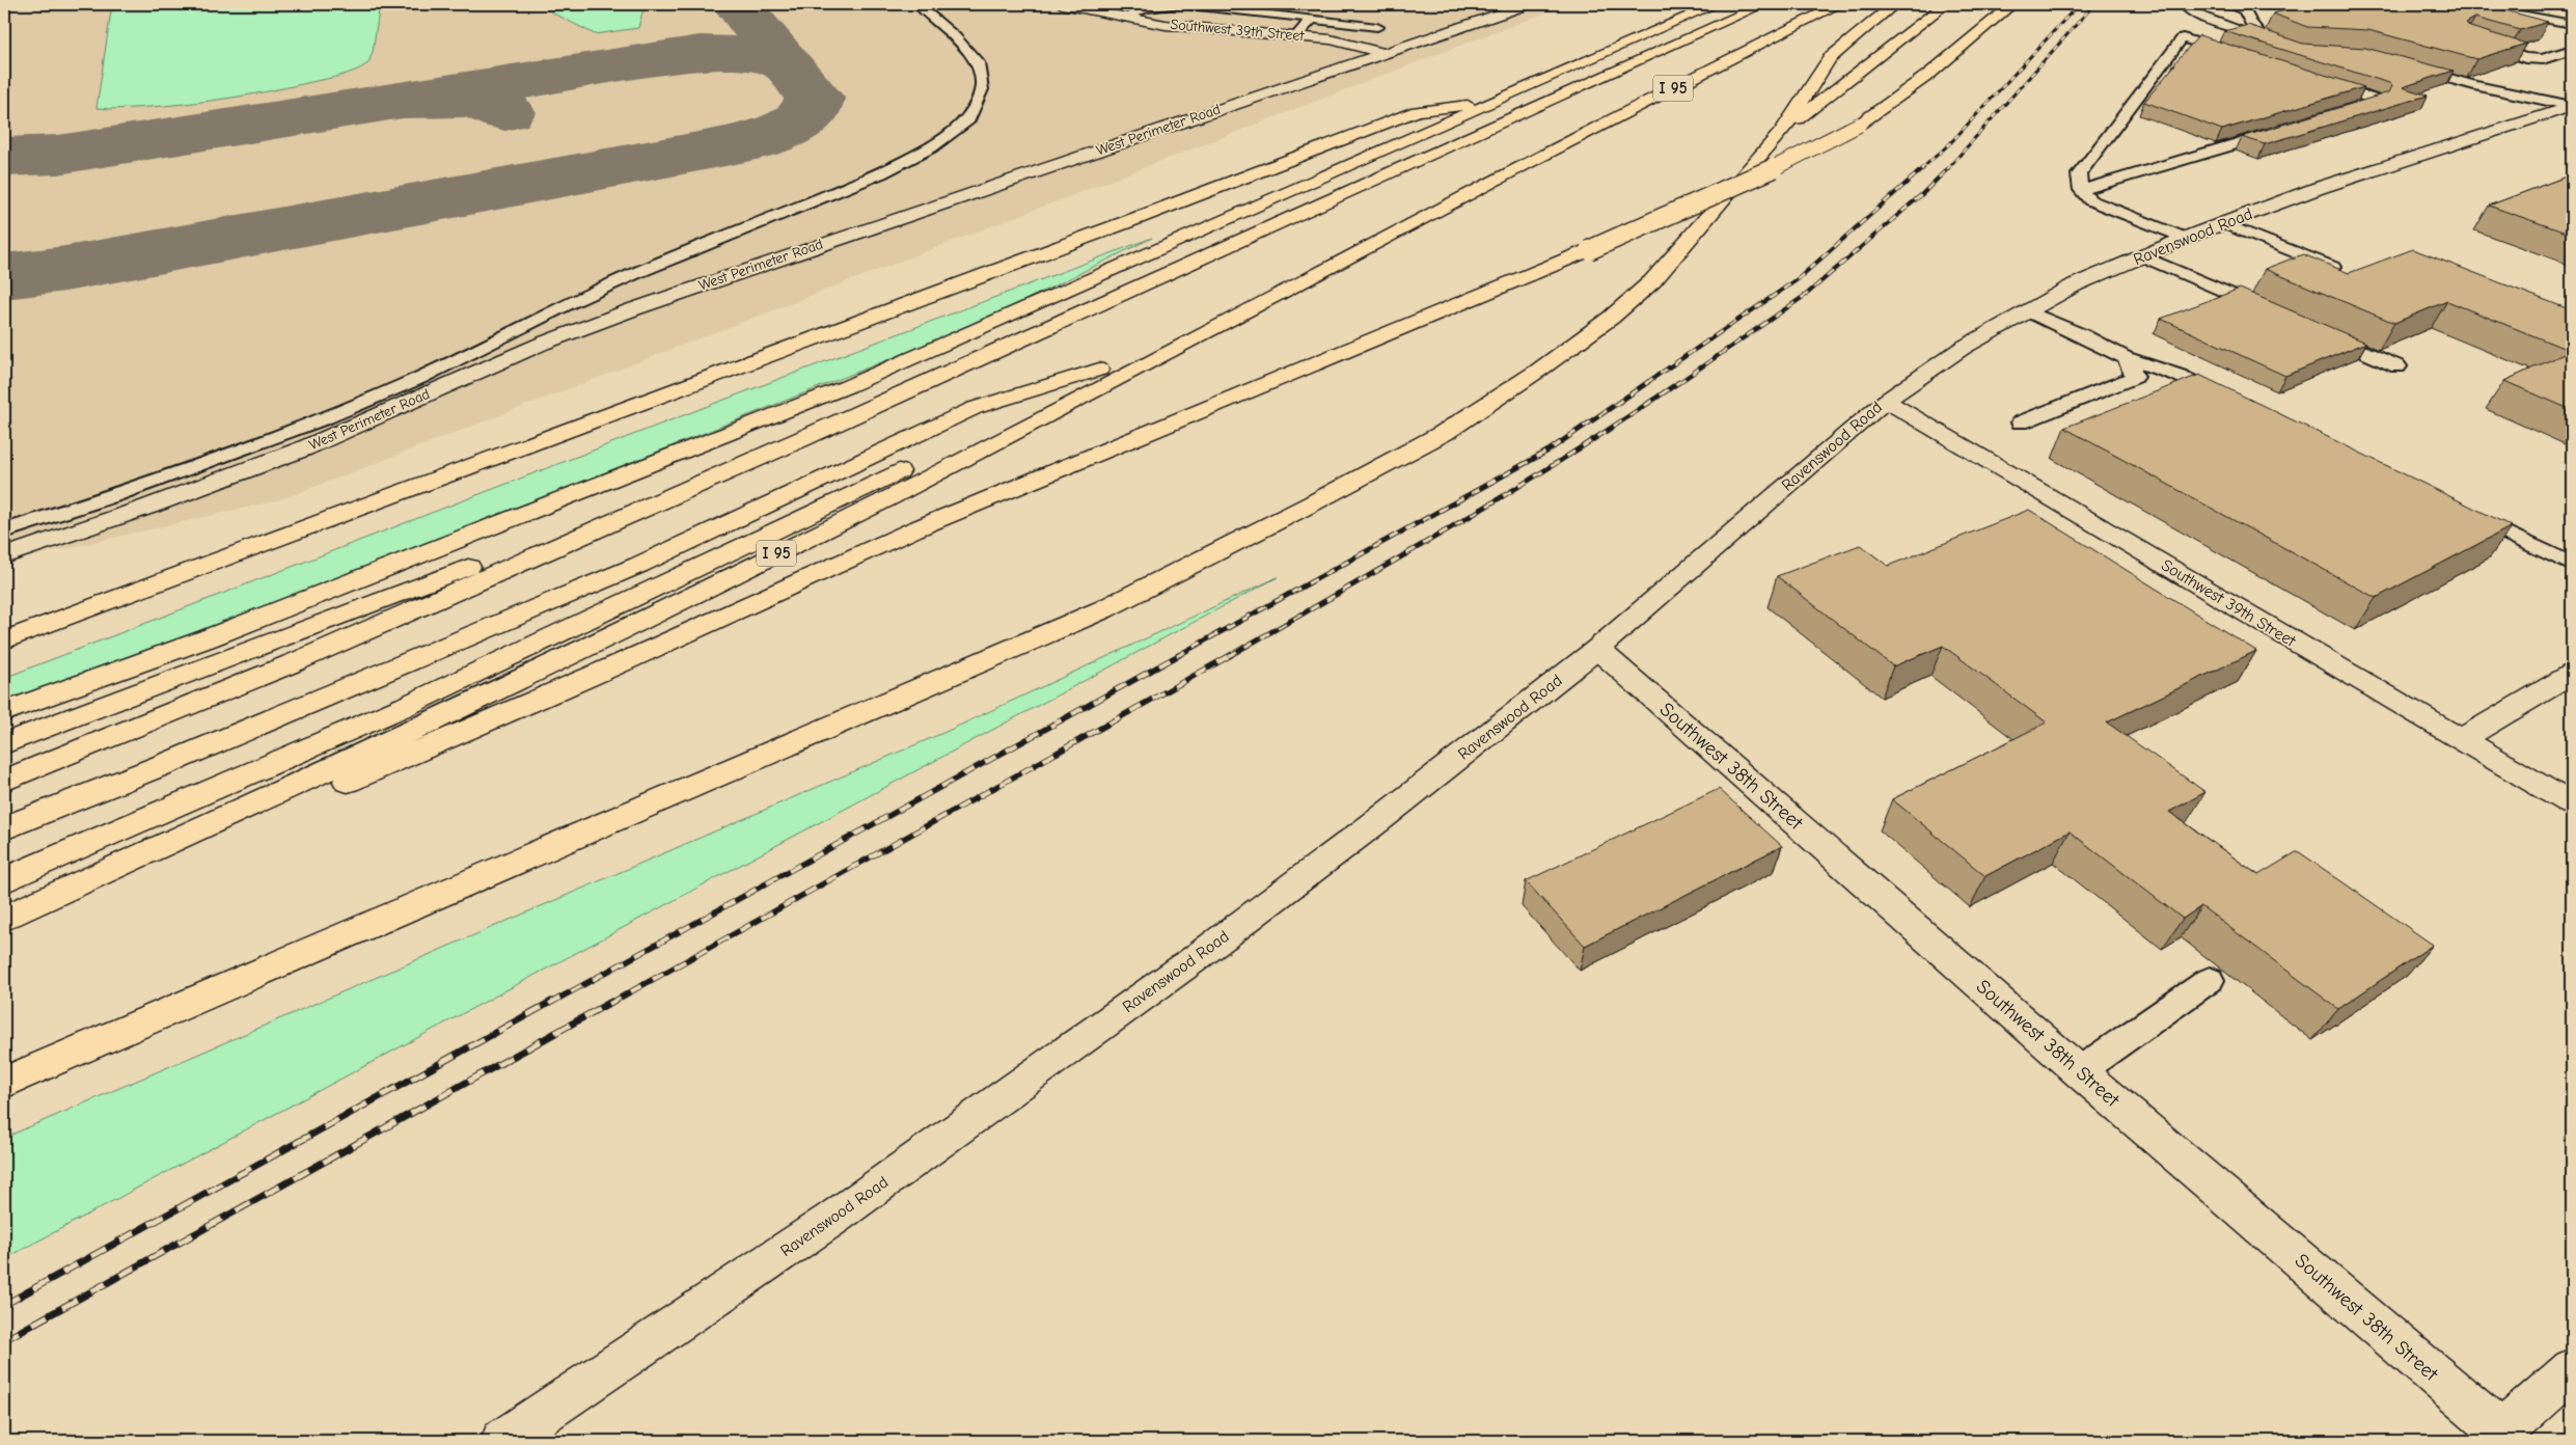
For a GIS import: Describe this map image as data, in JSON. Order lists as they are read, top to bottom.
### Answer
{
  "streets": {
    "highway": ["I 95"],
    "street": [
      "Southwest 39th Street",
      "West Perimeter Road",
      "Ravenswood Road",
      "Southwest 38th Street"
    ]
  },
  "crossings": [
    ["Southwest 39th Street", "West Perimeter Road"],
    ["Southwest 39th Street", "Ravenswood Road"],
    ["Ravenswood Road", "Southwest 38th Street"]
  ]
}
